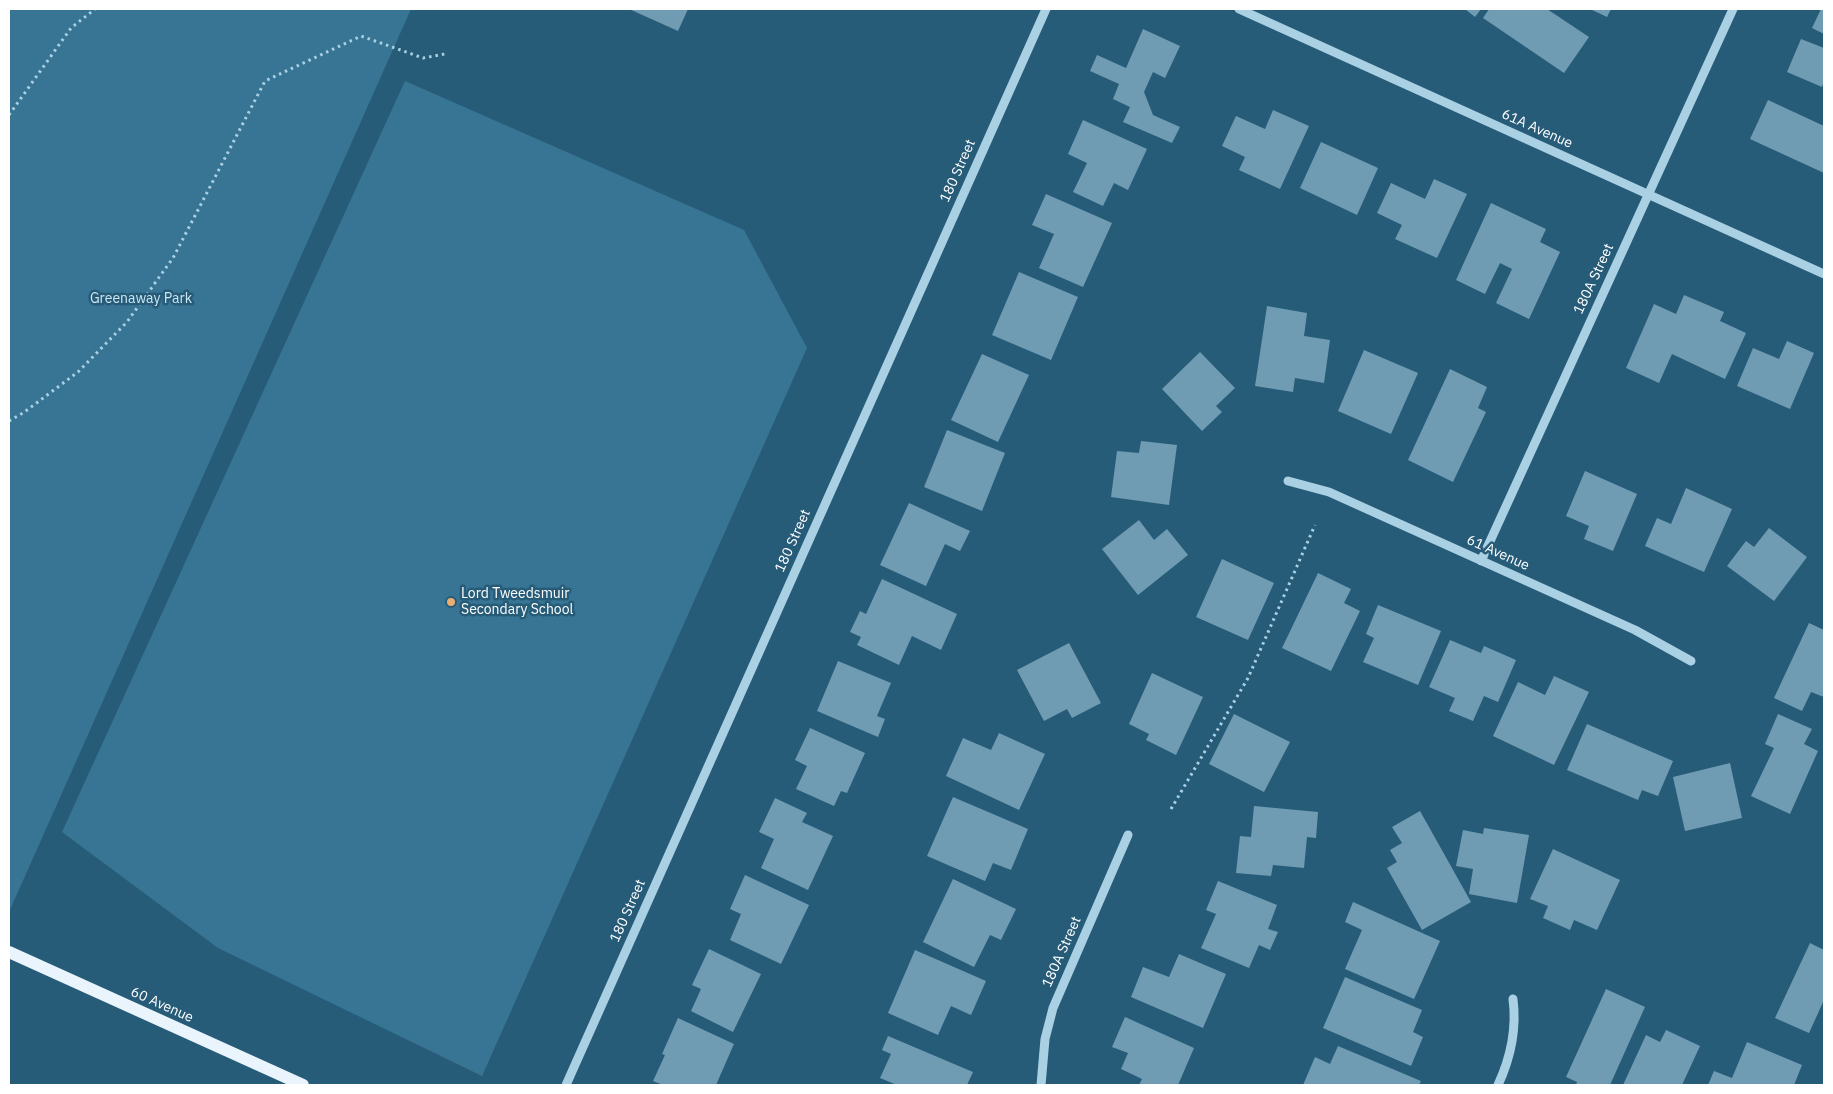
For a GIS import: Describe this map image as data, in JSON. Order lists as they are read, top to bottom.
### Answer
{
  "streets": {
    "main road": ["60 Avenue"],
    "street": [
      "61A Avenue",
      "180 Street",
      "180A Street",
      "61 Avenue"
    ]
  },
  "crossings": [
    ["61A Avenue", "180A Street"],
    ["180A Street", "61 Avenue"]
  ],
  "parks": ["Greenaway Park"],
  "places": ["Lord Tweedsmuir Secondary School"]
}
